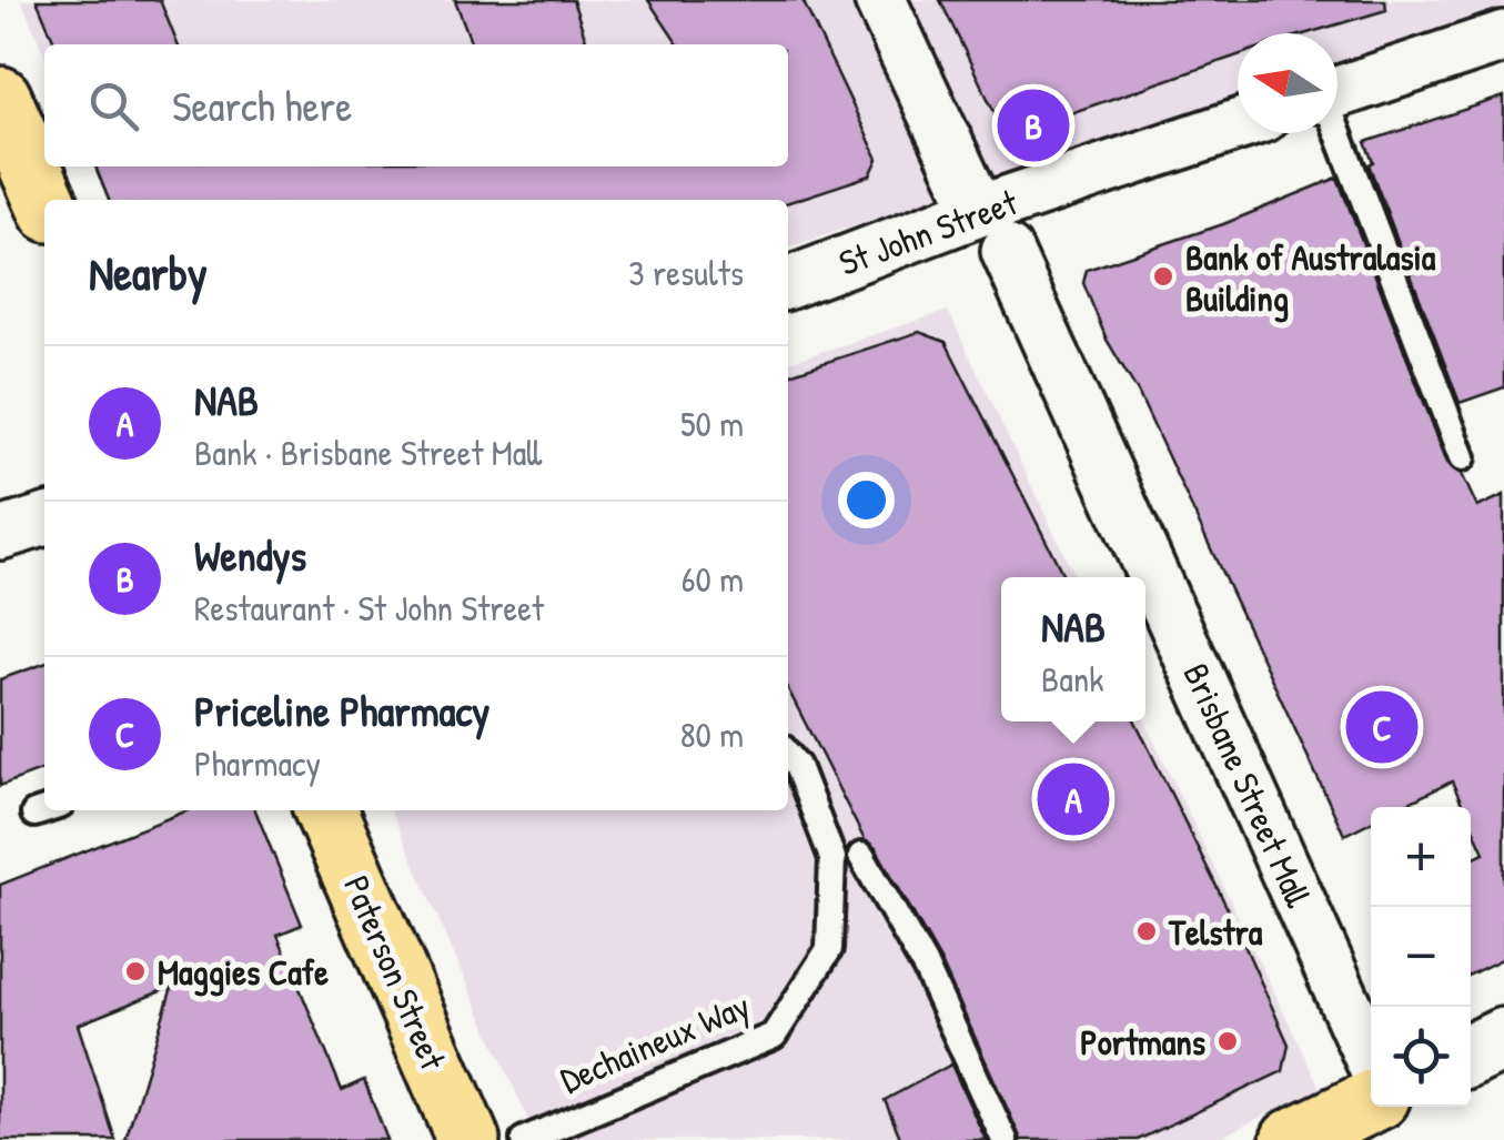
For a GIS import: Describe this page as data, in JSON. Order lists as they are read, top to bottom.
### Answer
{
  "streets": {
    "highway": ["Paterson Street"],
    "street": ["St John Street", "Brisbane Street Mall"],
    "lane": ["Dechaineux Way"]
  },
  "crossings": [
    ["St John Street", "Brisbane Street Mall"]
  ],
  "places": [
    "Bank of Australasia Building",
    "Telstra",
    "Maggies Cafe",
    "Portmans"
  ],
  "north": "left",
  "page": {
    "search": "Search here",
    "pins": ["B", "C", "A"],
    "heading": ["Nearby", "3 results"],
    "list": [
      {
        "mark": "A",
        "name": "NAB",
        "note": "Bank · Brisbane Street Mall",
        "value": "50 m"
      },
      {
        "mark": "B",
        "name": "Wendys",
        "note": "Restaurant · St John Street",
        "value": "60 m"
      },
      {
        "mark": "C",
        "name": "Priceline Pharmacy",
        "note": "Pharmacy",
        "value": "80 m"
      }
    ],
    "popup": ["NAB", "Bank"],
    "map_buttons": ["+", "−"]
  }
}
